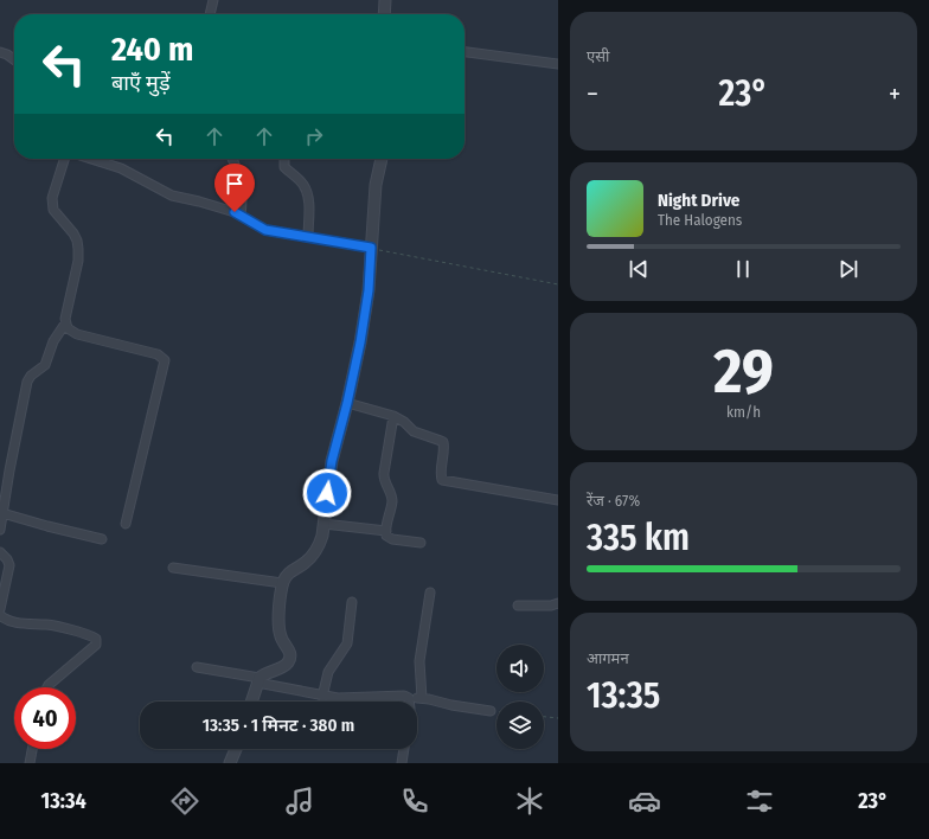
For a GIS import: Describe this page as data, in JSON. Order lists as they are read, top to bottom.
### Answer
{
  "page": {
    "tile": [
      "एसी",
      ["29", "km/h"],
      ["रेंज · 67%", "335 km"],
      ["आगमन", "13:35"]
    ],
    "turn": ["240 m", "बाएँ मुड़ें"],
    "heat": ["−", "23°", "+"],
    "song": ["Night Drive", "The Halogens"],
    "limit": "40",
    "trip": "13:35 · 1 मिनट · 380 m",
    "tabs": ["13:34", "23°"]
  }
}
